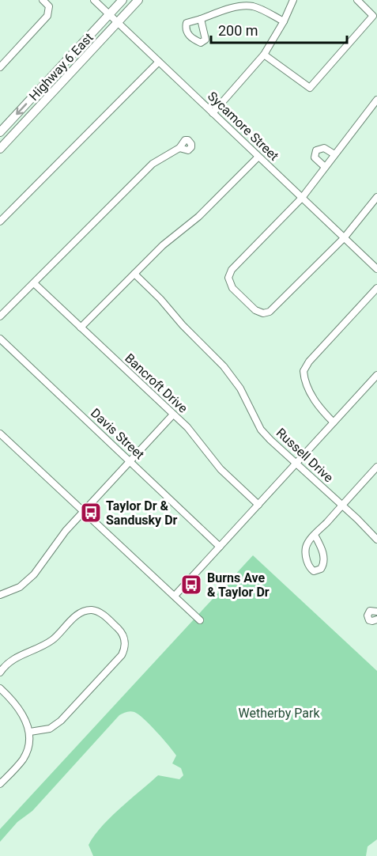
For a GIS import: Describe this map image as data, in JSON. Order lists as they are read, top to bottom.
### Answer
{
  "streets": {
    "main road": ["Highway 6 East"],
    "street": [
      "Sycamore Street",
      "Bancroft Drive",
      "Davis Street",
      "Russell Drive"
    ]
  },
  "crossings": [
    ["Highway 6 East", "Sycamore Street"]
  ],
  "parks": ["Wetherby Park"],
  "places": {
    "bus stop": ["Taylor Dr & Sandusky Dr", "Burns Ave & Taylor Dr"]
  },
  "scale_bar": "200 m"
}
